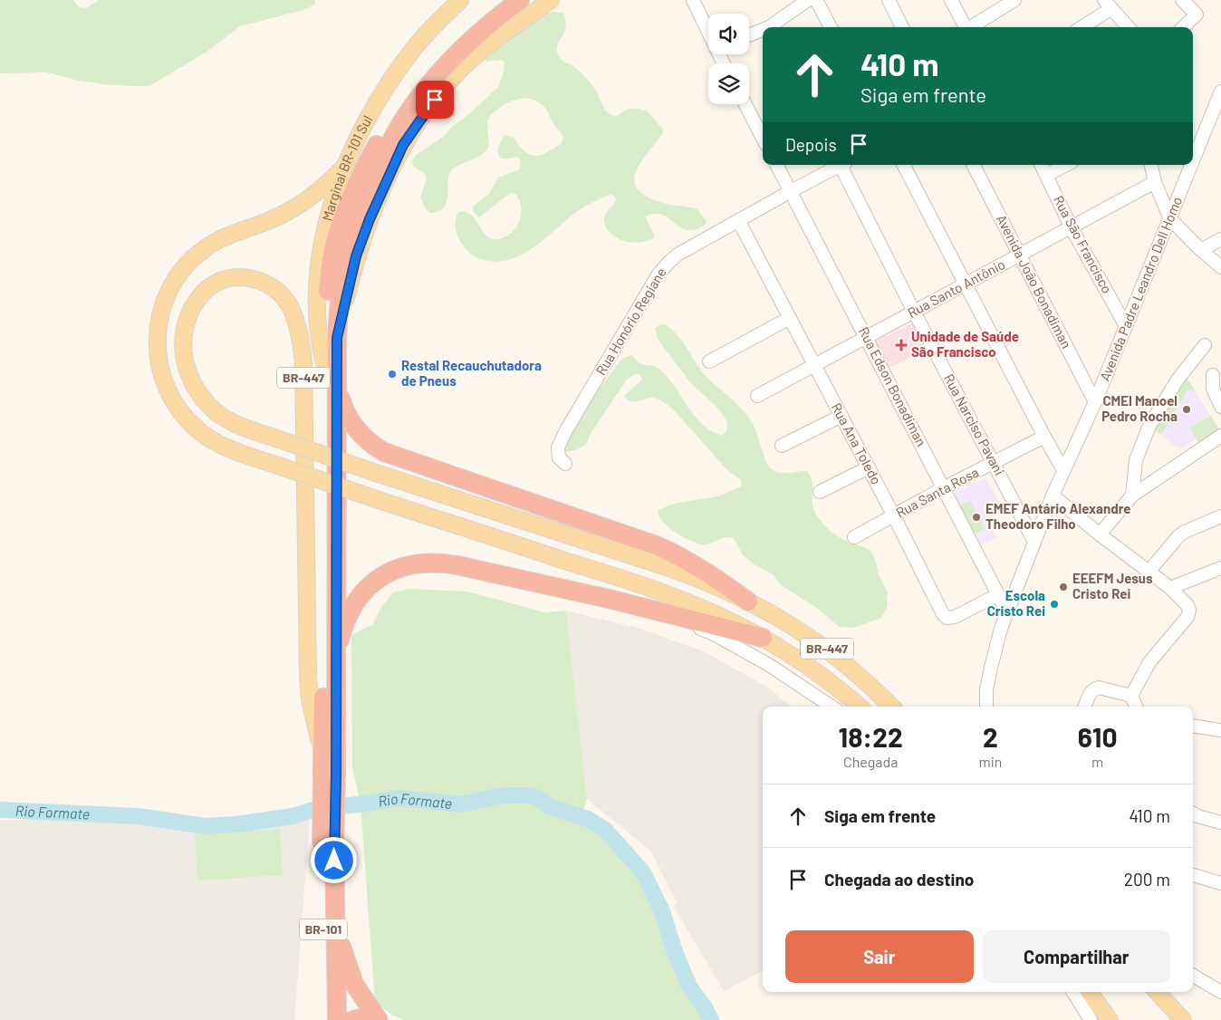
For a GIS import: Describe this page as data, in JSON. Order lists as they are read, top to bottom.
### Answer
{
  "streets": {
    "highway": ["BR-101"],
    "main road": ["Marginal BR-101 Sul", "BR-447"],
    "street": [
      "Rua São Francisco",
      "Avenida João Bonadiman",
      "Rua Santo Antônio",
      "Avenida Padre Leandro Dell Homo",
      "Rua Honório Regiane",
      "Rua Edson Bonadiman",
      "Rua Narciso Pavani",
      "Rua Ana Toledo",
      "Rua Santa Rosa"
    ]
  },
  "crossings": [
    ["Marginal BR-101 Sul", "BR-447"],
    ["Marginal BR-101 Sul", "BR-101"],
    ["Rua São Francisco", "Rua Santo Antônio"],
    ["Rua São Francisco", "Avenida Padre Leandro Dell Homo"],
    ["Avenida João Bonadiman", "Rua Santo Antônio"],
    ["Avenida João Bonadiman", "Avenida Padre Leandro Dell Homo"],
    ["Rua Santo Antônio", "Rua Edson Bonadiman"],
    ["Rua Santo Antônio", "Rua Narciso Pavani"],
    ["Rua Santo Antônio", "Rua Ana Toledo"],
    ["Avenida Padre Leandro Dell Homo", "Rua Edson Bonadiman"],
    ["Avenida Padre Leandro Dell Homo", "Rua Narciso Pavani"],
    ["Rua Honório Regiane", "Rua Edson Bonadiman"],
    ["Rua Honório Regiane", "Rua Ana Toledo"],
    ["BR-447", "BR-101"],
    ["Rua Edson Bonadiman", "Rua Ana Toledo"],
    ["Rua Edson Bonadiman", "Rua Santa Rosa"],
    ["Rua Narciso Pavani", "Rua Santa Rosa"],
    ["Rua Ana Toledo", "Rua Santa Rosa"]
  ],
  "water": ["Rio Formate"],
  "places": {
    "health": ["Unidade de Saúde São Francisco"],
    "other": [
      "Restal Recauchutadora de Pneus",
      "CMEI Manoel Pedro Rocha",
      "EMEF Antário Alexandre Theodoro Filho",
      "EEEFM Jesus Cristo Rei",
      "Escola Cristo Rei"
    ]
  },
  "page": {
    "turn": ["410 m", "Siga em frente"],
    "then": "Depois",
    "eta": [
      "18:22",
      "Chegada",
      "2",
      "min",
      "610",
      "m"
    ],
    "list": [
      {
        "name": "Siga em frente",
        "value": "410 m"
      },
      {
        "name": "Chegada ao destino",
        "value": "200 m"
      }
    ],
    "buttons": ["Sair", "Compartilhar"]
  }
}
